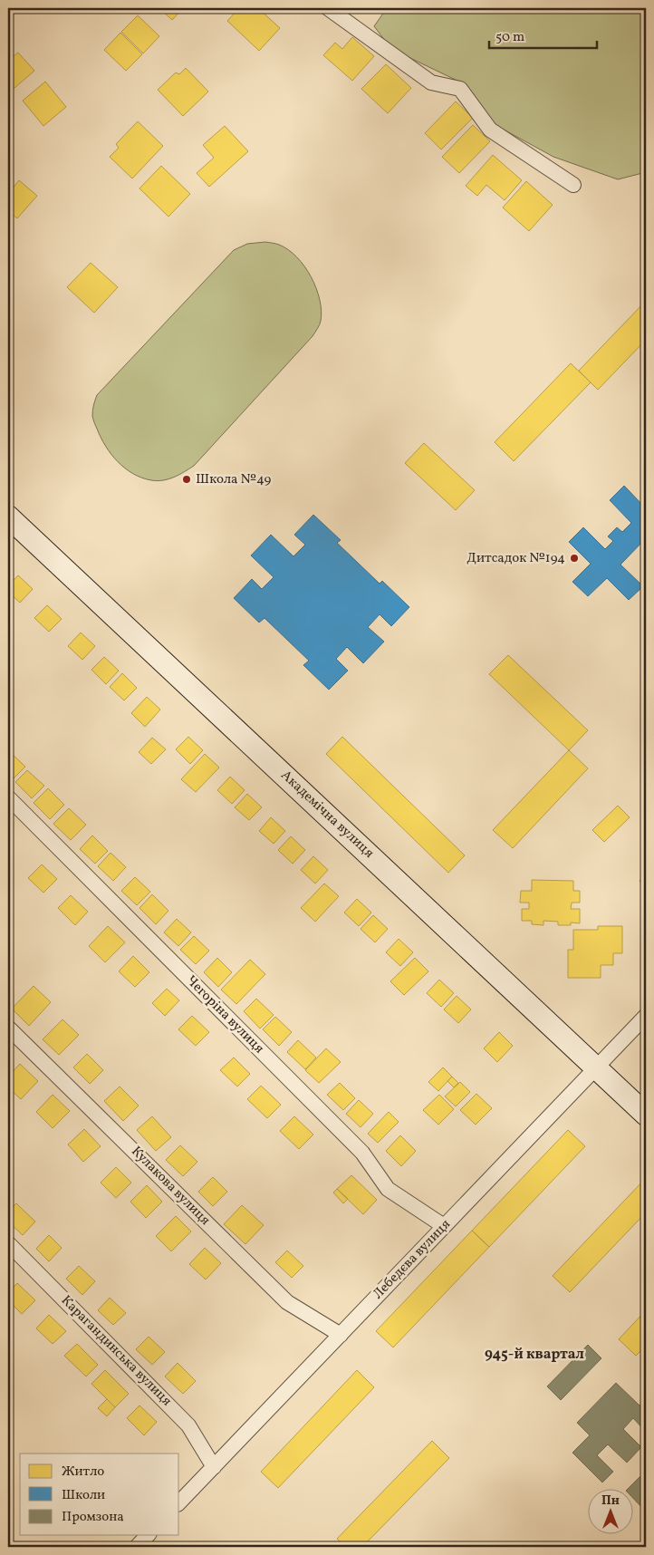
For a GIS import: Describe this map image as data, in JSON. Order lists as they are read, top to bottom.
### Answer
{
  "streets": {
    "main road": ["Академічна вулиця"],
    "street": [
      "Чегоріна вулиця",
      "Кулакова вулиця",
      "Лебедєва вулиця",
      "Карагандинська вулиця"
    ]
  },
  "crossings": [
    ["Академічна вулиця", "Лебедєва вулиця"],
    ["Чегоріна вулиця", "Лебедєва вулиця"],
    ["Кулакова вулиця", "Лебедєва вулиця"],
    ["Лебедєва вулиця", "Карагандинська вулиця"]
  ],
  "districts": ["945-й квартал"],
  "places": ["Школа №49", "Дитсадок №194"],
  "legend": ["Житло", "Школи", "Промзона"],
  "scale_bar": "50 m",
  "north": "top"
}
